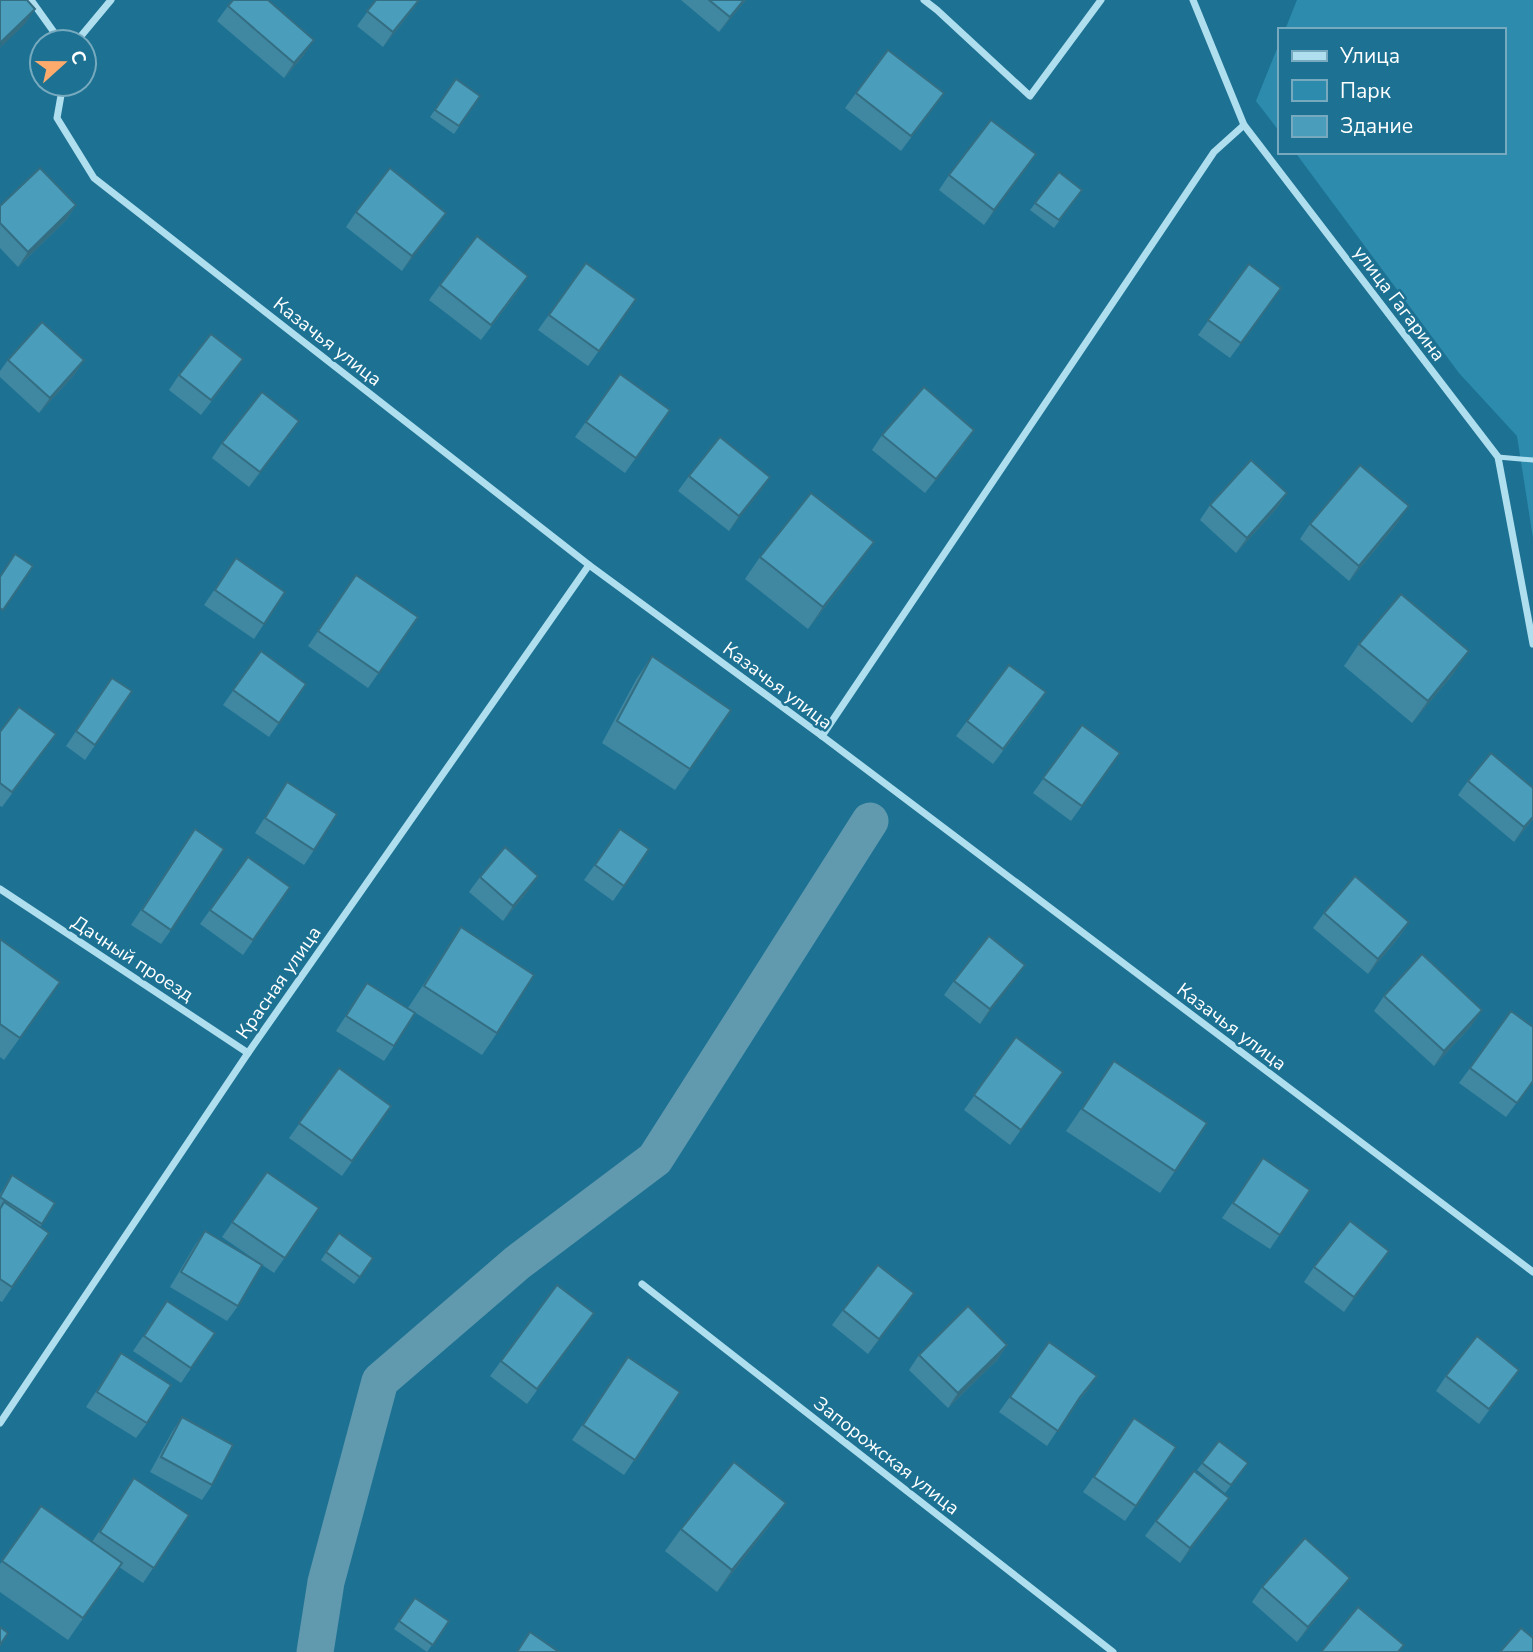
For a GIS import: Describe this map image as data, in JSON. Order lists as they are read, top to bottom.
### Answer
{
  "streets": {
    "street": [
      "улица Гагарина",
      "Казачья улица",
      "Дачный проезд",
      "Красная улица",
      "Запорожская улица"
    ]
  },
  "crossings": [
    ["Казачья улица", "Красная улица"],
    ["Дачный проезд", "Красная улица"]
  ],
  "legend": ["Улица", "Парк", "Здание"],
  "north": "right"
}
